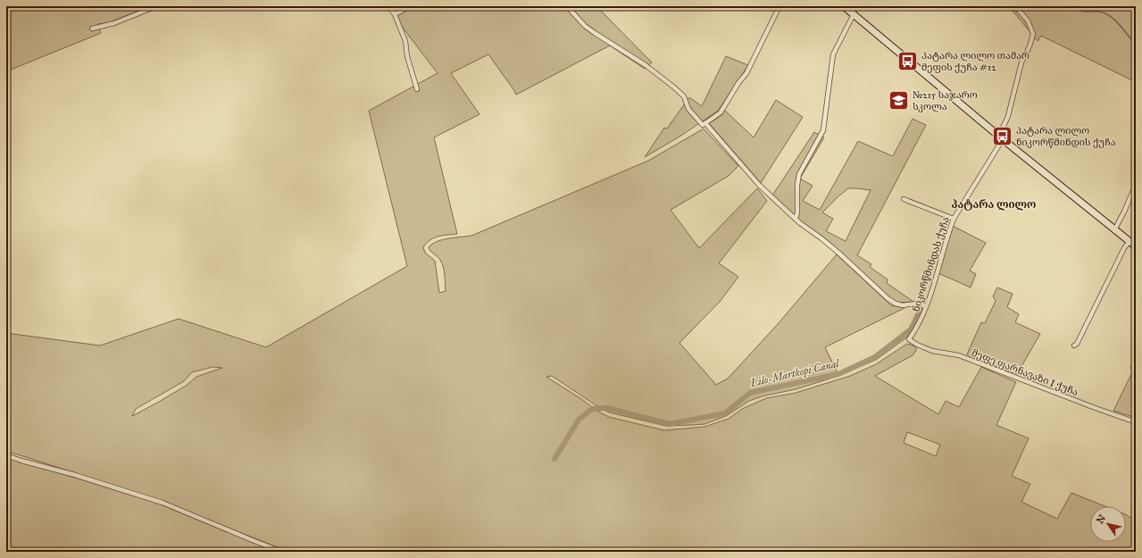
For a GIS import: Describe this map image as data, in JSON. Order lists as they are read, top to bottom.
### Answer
{
  "streets": {
    "street": ["ნიკორწმინდას ქუჩა", "მეფე ფარნავაზი I ქუჩა"]
  },
  "crossings": [
    ["ნიკორწმინდას ქუჩა", "მეფე ფარნავაზი I ქუჩა"]
  ],
  "districts": ["პატარა ლილო"],
  "water": ["Lilo-Martkopi Canal"],
  "places": {
    "bus stop": ["პატარა ლილო თამარ მეფის ქუჩა #12", "პატარა ლილო ნიკორწმინდის ქუჩა"],
    "school or university": ["№215 საჯარო სკოლა"]
  },
  "north": "top left"
}
